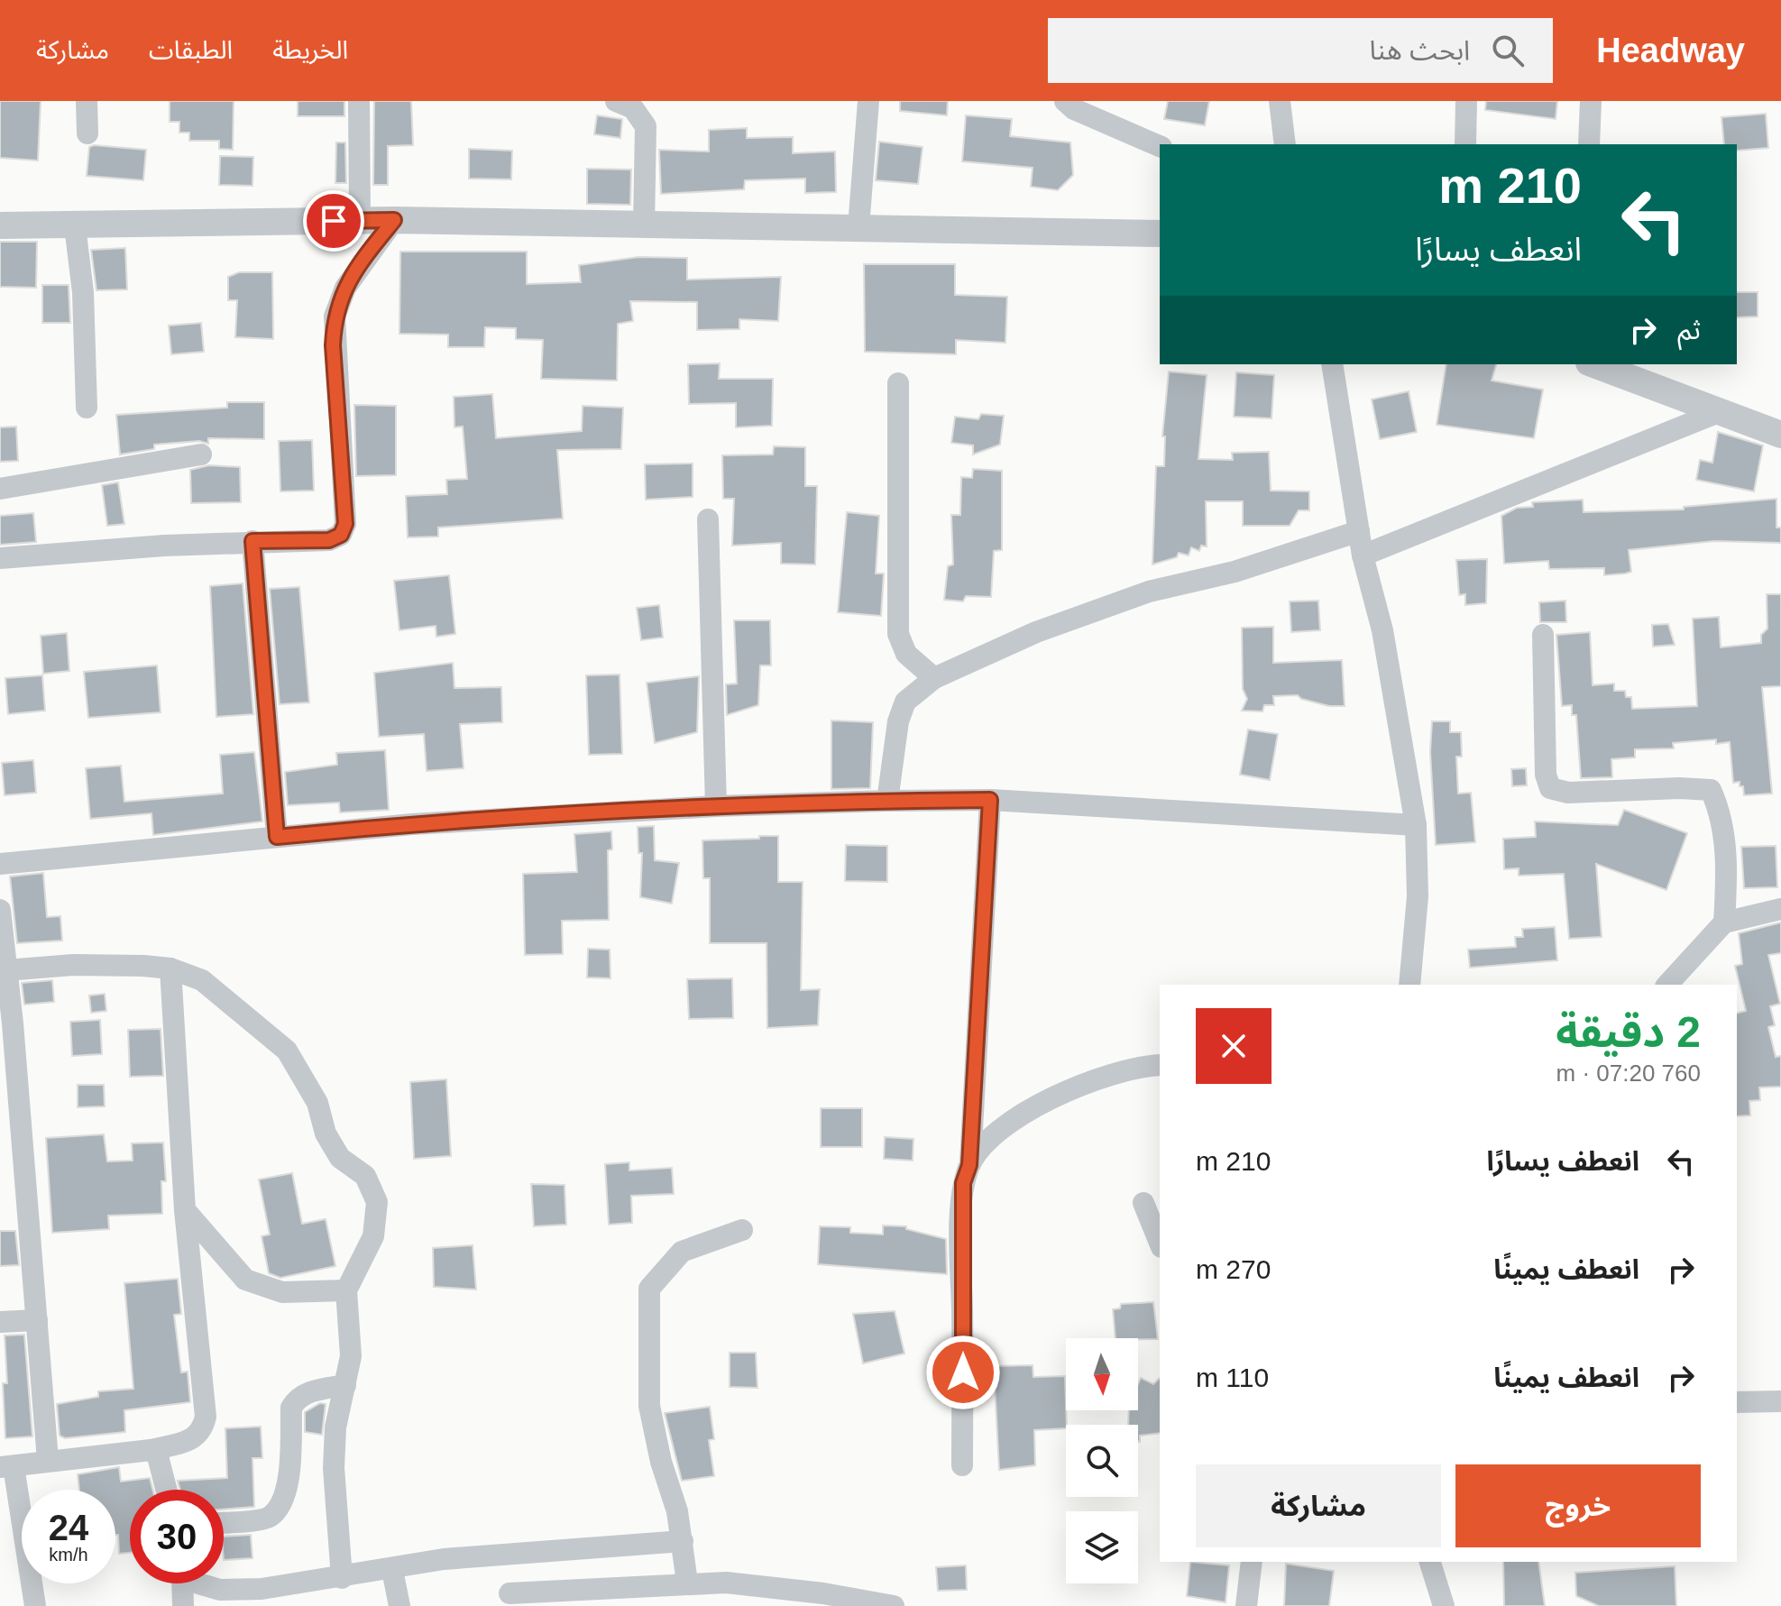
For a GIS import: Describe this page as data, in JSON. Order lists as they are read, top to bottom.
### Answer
{
  "north": "bottom",
  "page": {
    "header": "Headway",
    "search": "ابحث هنا",
    "nav": ["الخريطة", "الطبقات", "مشاركة"],
    "turn": ["210 m", "انعطف يسارًا"],
    "then": "ثم",
    "heading": ["2 دقيقة", "760 m · 07:20"],
    "list": [
      {
        "name": "انعطف يسارًا",
        "value": "210 m"
      },
      {
        "name": "انعطف يمينًا",
        "value": "270 m"
      },
      {
        "name": "انعطف يمينًا",
        "value": "110 m"
      }
    ],
    "buttons": ["خروج", "مشاركة"],
    "speed": "24 km/h",
    "limit": "30"
  }
}
